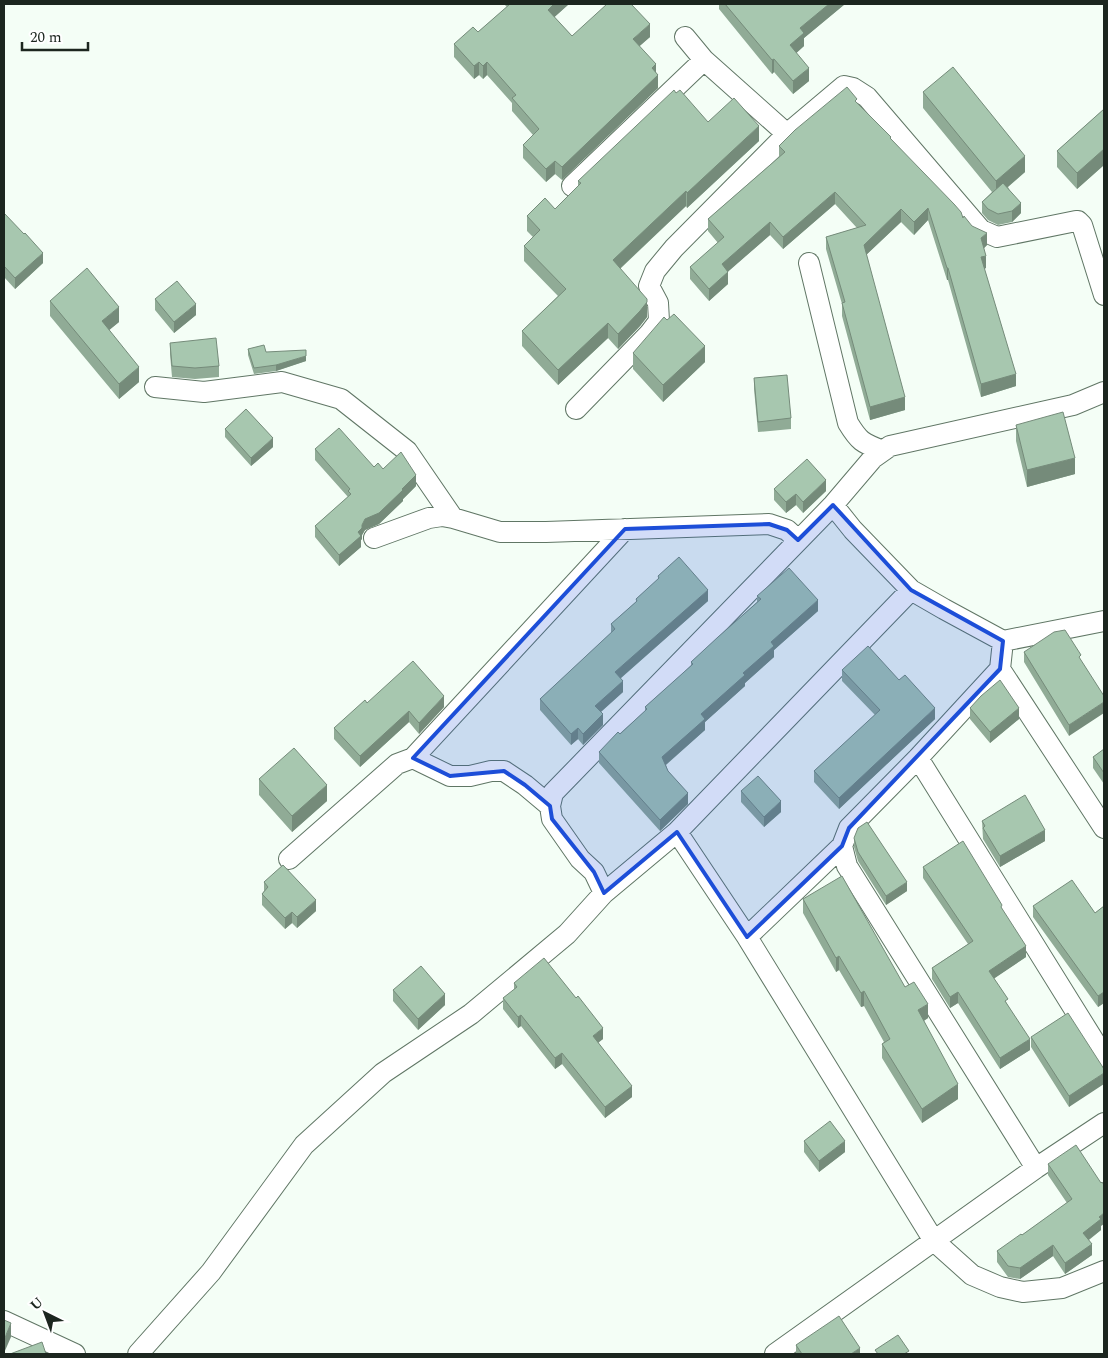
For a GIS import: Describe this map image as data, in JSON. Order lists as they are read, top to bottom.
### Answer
{
  "scale_bar": "20 m",
  "north": "top left"
}
